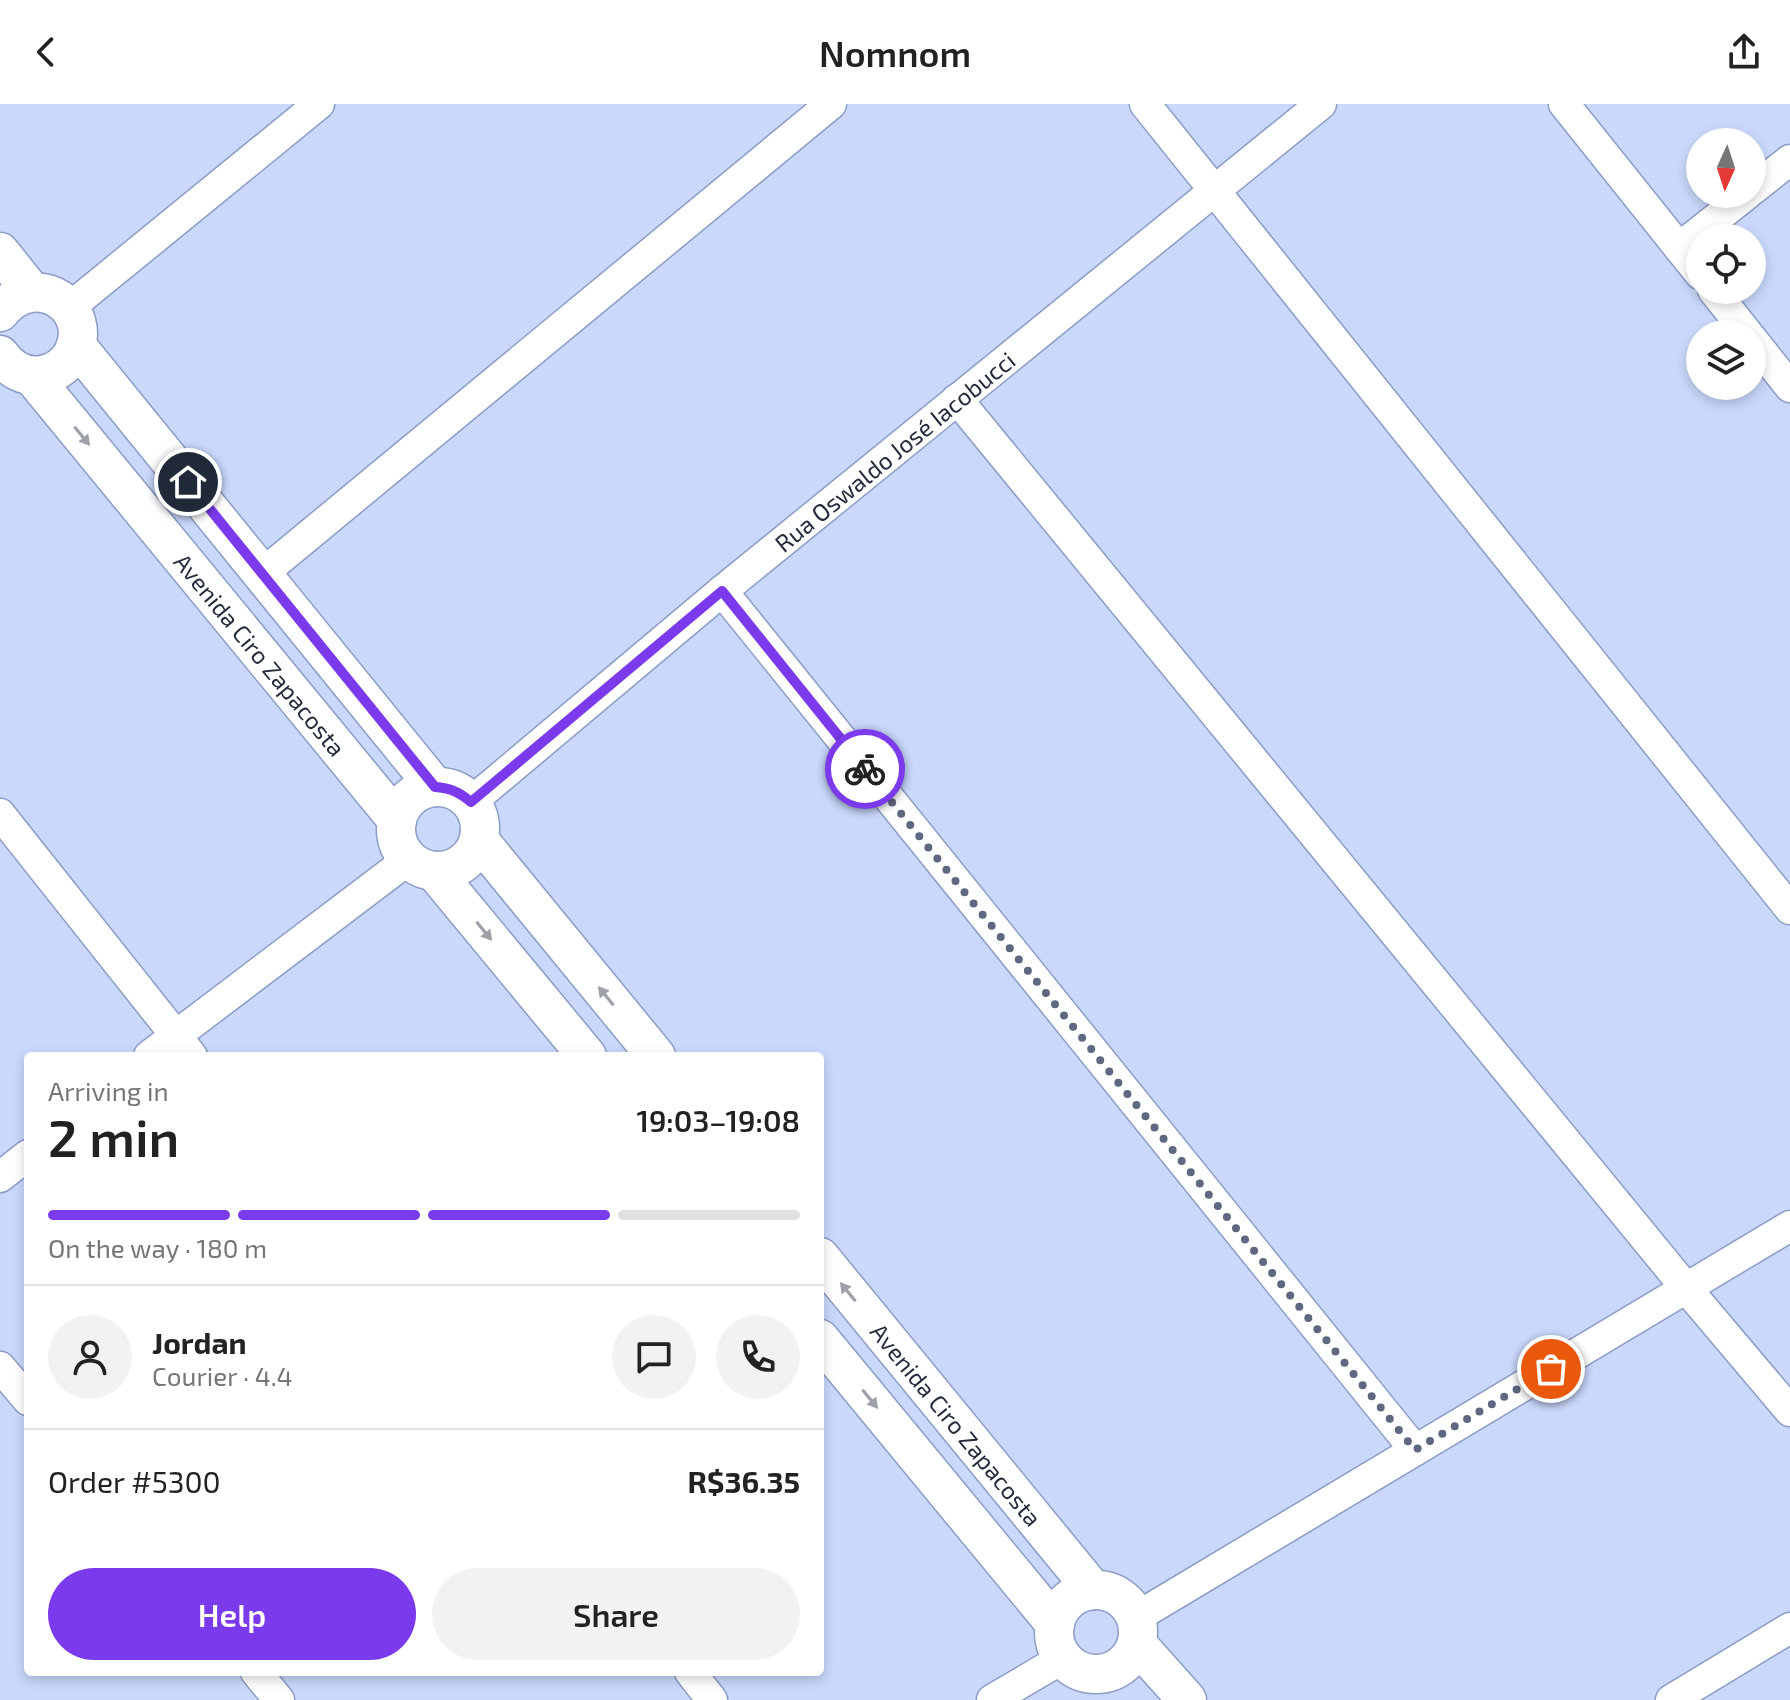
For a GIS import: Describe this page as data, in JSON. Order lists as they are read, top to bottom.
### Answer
{
  "streets": {
    "street": ["Rua Oswaldo José Iacobucci", "Avenida Ciro Zapacosta"]
  },
  "crossings": [
    ["Rua Oswaldo José Iacobucci", "Avenida Ciro Zapacosta"]
  ],
  "north": "bottom",
  "page": {
    "header": "Nomnom",
    "heading": ["2 min", "Arriving in", "19:03–19:08"],
    "panel": [
      "Jordan",
      "Courier · 4.4",
      "Order #5300",
      "R$36.35"
    ],
    "bar": "On the way · 180 m",
    "buttons": ["Help", "Share"]
  }
}
